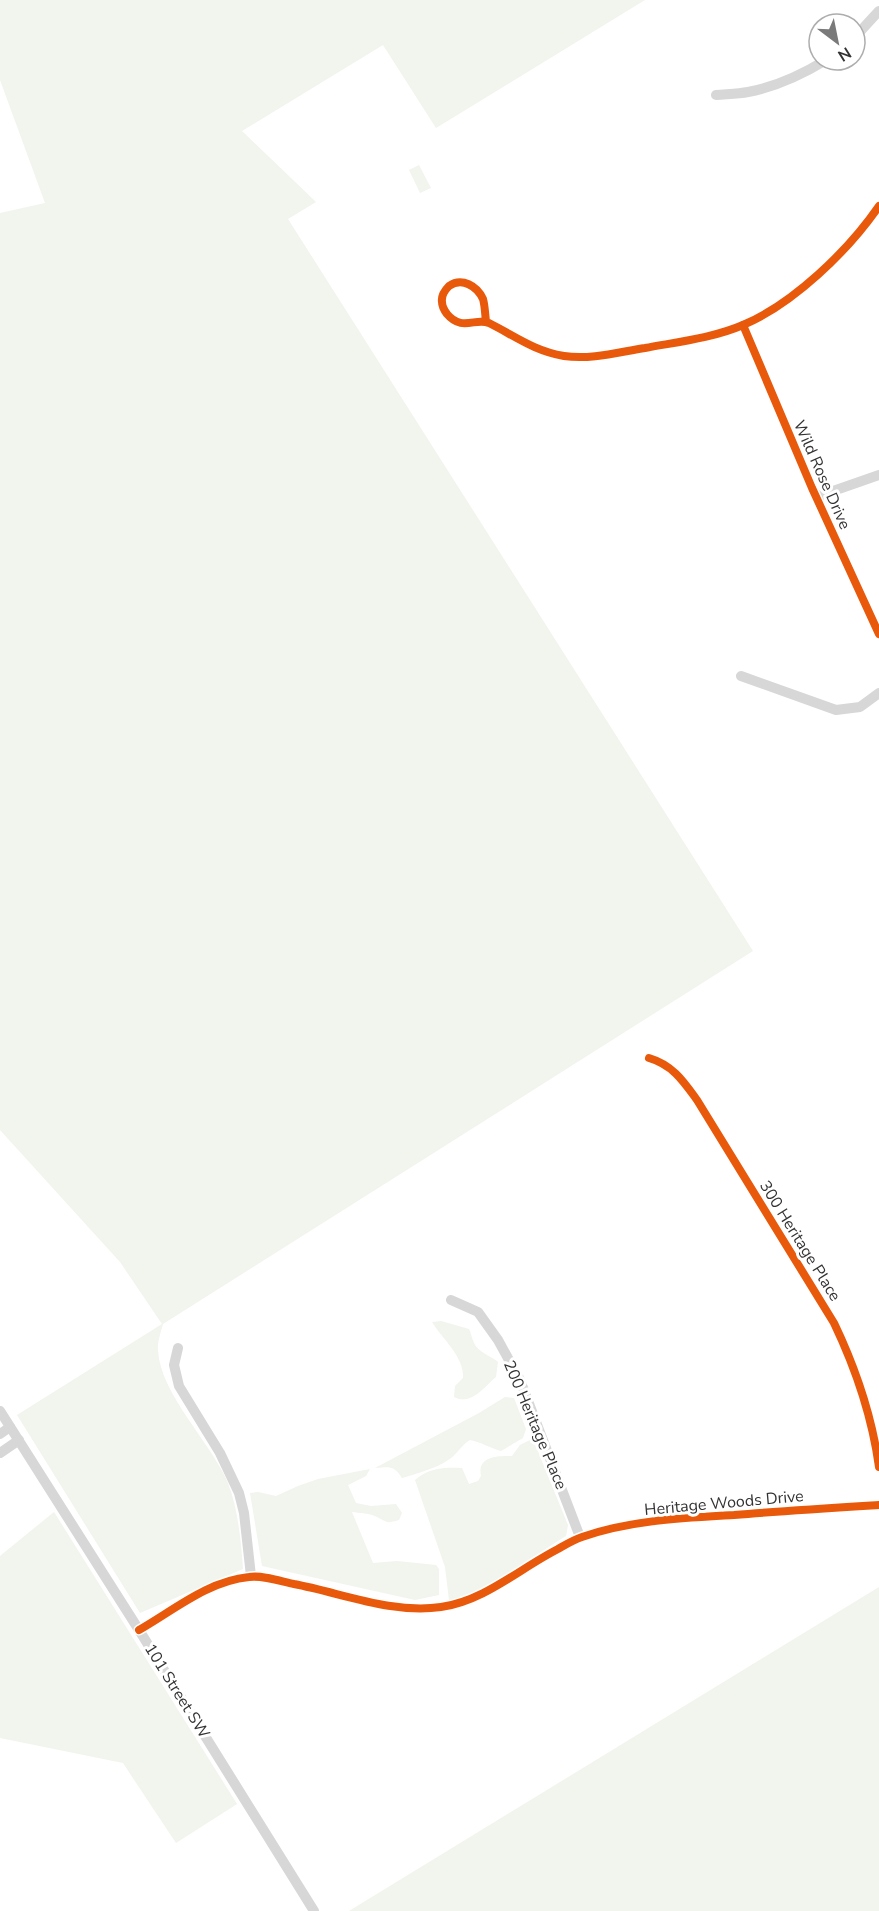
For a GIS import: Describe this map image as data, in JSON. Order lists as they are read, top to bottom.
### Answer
{
  "streets": {
    "street": [
      "Wild Rose Drive",
      "300 Heritage Place",
      "200 Heritage Place",
      "Heritage Woods Drive",
      "101 Street SW"
    ]
  },
  "crossings": [
    ["200 Heritage Place", "Heritage Woods Drive"],
    ["Heritage Woods Drive", "101 Street SW"]
  ],
  "north": "bottom right"
}
